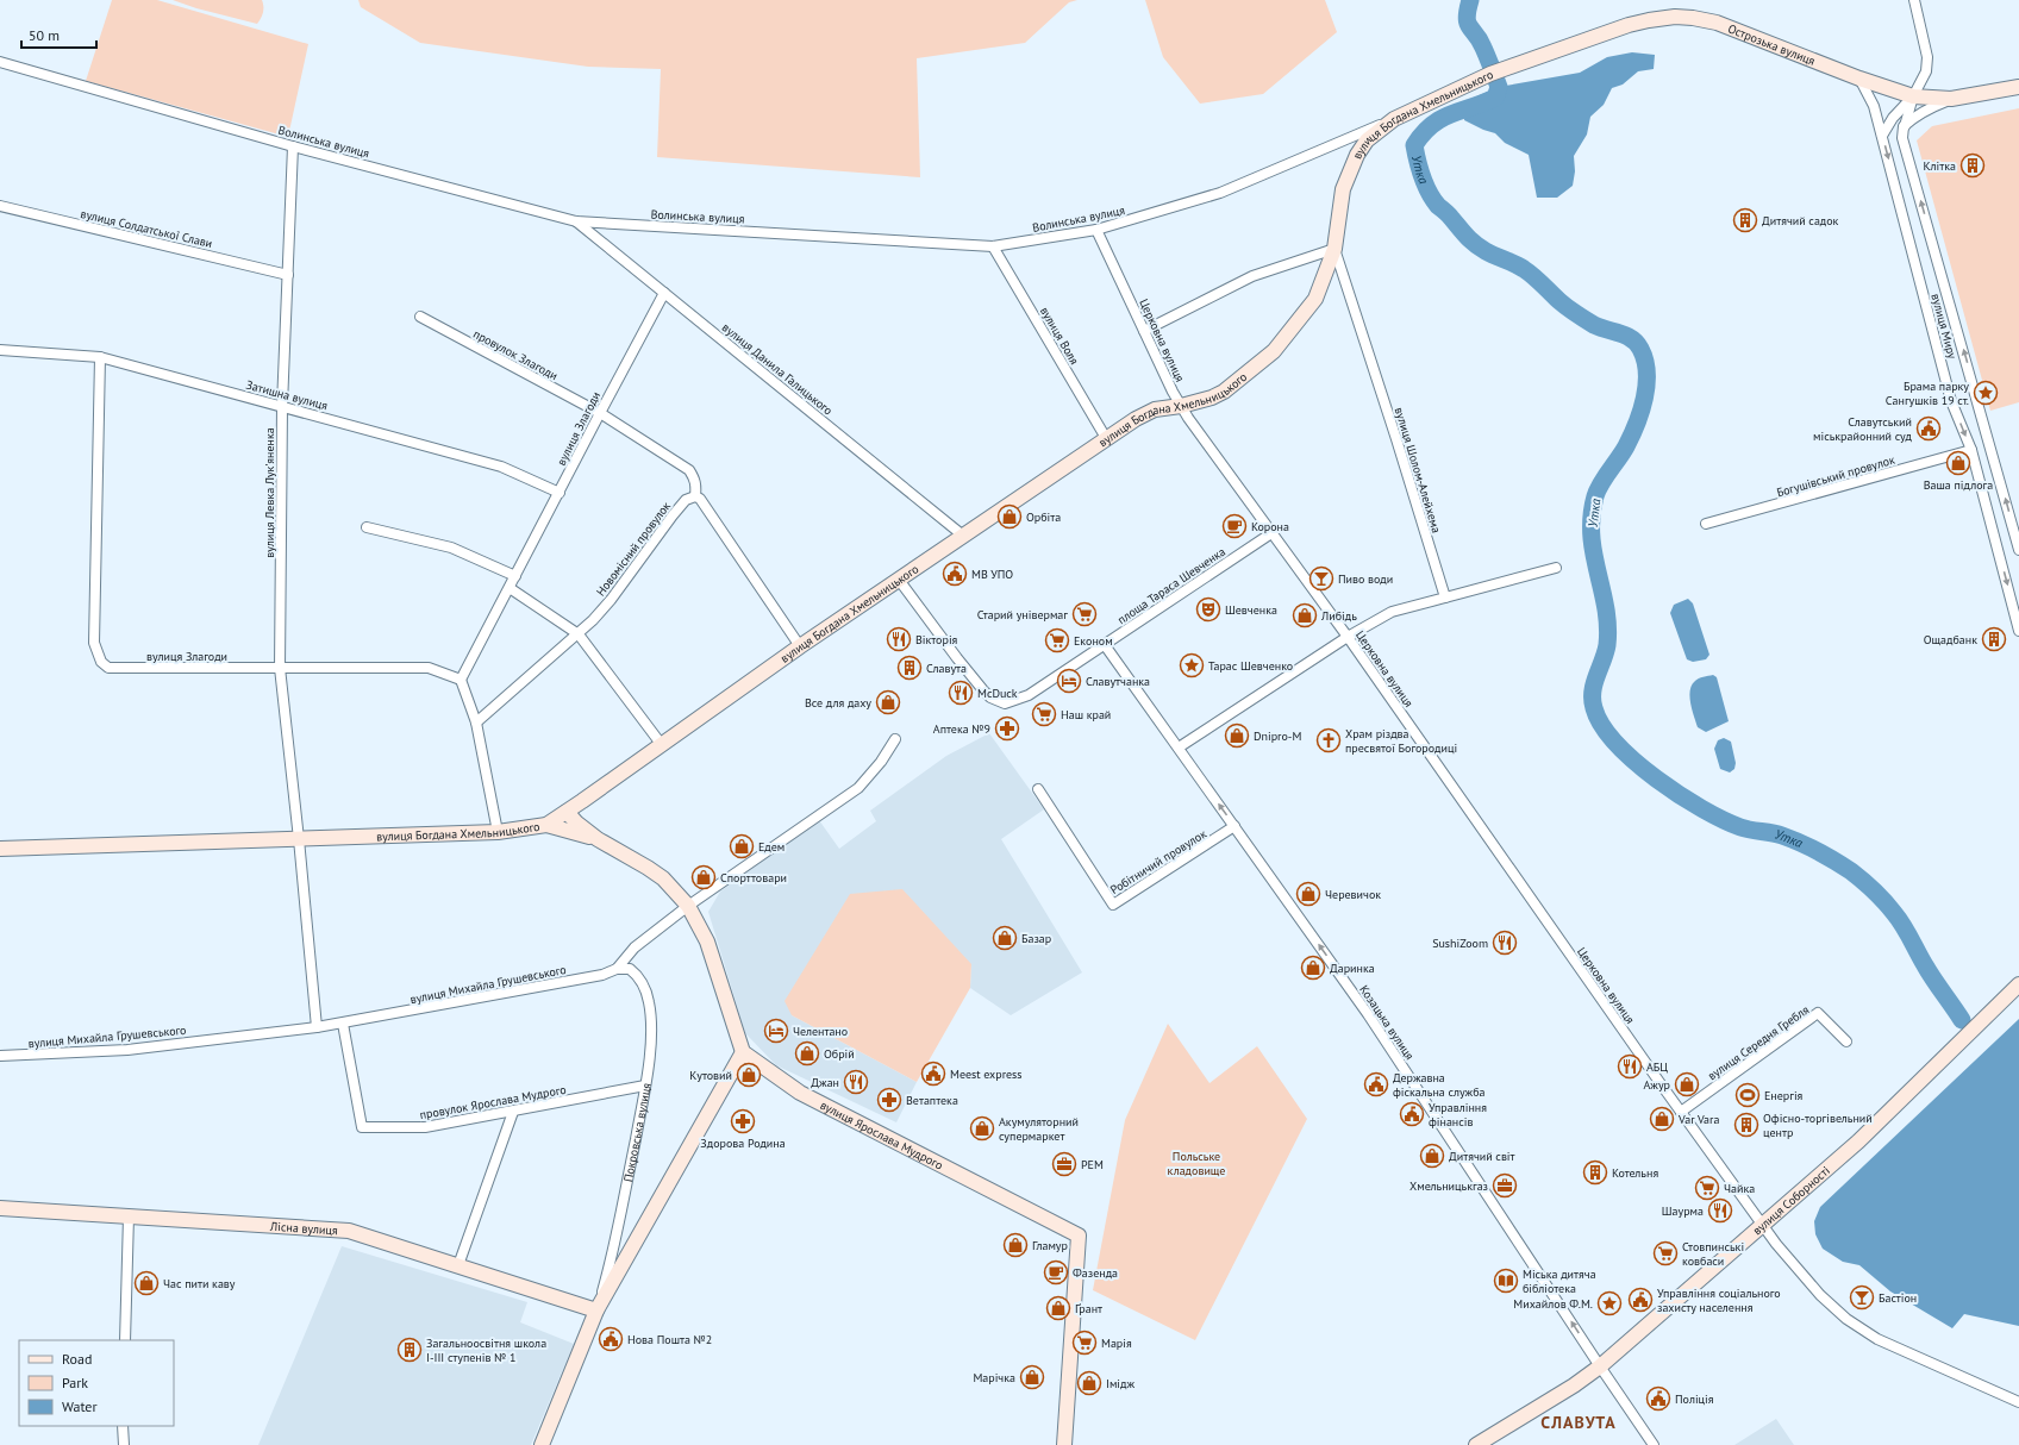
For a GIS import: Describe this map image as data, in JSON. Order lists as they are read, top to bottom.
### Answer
{
  "streets": {
    "main road": [
      "Острозька вулиця",
      "вулиця Богдана Хмельницького",
      "Покровська вулиця",
      "вулиця Ярослава Мудрого",
      "вулиця Соборності",
      "Лісна вулиця"
    ],
    "street": [
      "Волинська вулиця",
      "вулиця Солдатської Слави",
      "вулиця Миру",
      "вулиця Воля",
      "Церковна вулиця",
      "провулок Злагоди",
      "вулиця Данила Галицького",
      "Затишна вулиця",
      "вулиця Злагоди",
      "вулиця Шолом-Алейхема",
      "Богушівський провулок",
      "вулиця Левка Лукʼяненка",
      "Новомісний провулок",
      "площа Тараса Шевченка",
      "Робітничий провулок",
      "вулиця Михайла Грушевського",
      "Козацька вулиця",
      "вулиця Середня Гребля",
      "провулок Ярослава Мудрого"
    ]
  },
  "crossings": [
    ["Острозька вулиця", "вулиця Богдана Хмельницького"],
    ["Острозька вулиця", "вулиця Миру"],
    ["вулиця Богдана Хмельницького", "Волинська вулиця"],
    ["вулиця Богдана Хмельницького", "вулиця Воля"],
    ["вулиця Богдана Хмельницького", "Церковна вулиця"],
    ["вулиця Богдана Хмельницького", "вулиця Данила Галицького"],
    ["вулиця Богдана Хмельницького", "вулиця Шолом-Алейхема"],
    ["вулиця Богдана Хмельницького", "вулиця Левка Лукʼяненка"],
    ["вулиця Богдана Хмельницького", "площа Тараса Шевченка"],
    ["Волинська вулиця", "вулиця Воля"],
    ["Волинська вулиця", "Церковна вулиця"],
    ["Волинська вулиця", "вулиця Данила Галицького"],
    ["Волинська вулиця", "вулиця Левка Лукʼяненка"],
    ["вулиця Солдатської Слави", "вулиця Левка Лукʼяненка"],
    ["вулиця Миру", "Богушівський провулок"],
    ["Церковна вулиця", "площа Тараса Шевченка"],
    ["Церковна вулиця", "вулиця Середня Гребля"],
    ["Церковна вулиця", "вулиця Соборності"],
    ["провулок Злагоди", "вулиця Злагоди"],
    ["провулок Злагоди", "Новомісний провулок"],
    ["вулиця Данила Галицького", "вулиця Злагоди"],
    ["Затишна вулиця", "вулиця Злагоди"],
    ["Затишна вулиця", "вулиця Левка Лукʼяненка"],
    ["вулиця Злагоди", "вулиця Левка Лукʼяненка"],
    ["вулиця Левка Лукʼяненка", "вулиця Михайла Грушевського"],
    ["площа Тараса Шевченка", "Козацька вулиця"],
    ["Робітничий провулок", "Козацька вулиця"],
    ["вулиця Михайла Грушевського", "провулок Ярослава Мудрого"],
    ["вулиця Михайла Грушевського", "Покровська вулиця"],
    ["Козацька вулиця", "вулиця Соборності"],
    ["провулок Ярослава Мудрого", "Покровська вулиця"],
    ["Покровська вулиця", "вулиця Ярослава Мудрого"],
    ["Покровська вулиця", "Лісна вулиця"]
  ],
  "one_way": ["Козацька вулиця"],
  "districts": ["СЛАВУТА"],
  "water": ["Утка"],
  "parks": ["Польське кладовище"],
  "places": {
    "building": [
      "Клітка",
      "Дитячий садок",
      "Ощадбанк",
      "Славута",
      "Офісно-торгівельний центр",
      "Котельня",
      "Загальноосвітня школа І-ІІІ ступенів № 1"
    ],
    "place": ["Брама парку Сангушків 19 ст.", "Тарас Шевченко", "Михайлов Ф.М."],
    "public building": [
      "Славутський міськрайонний суд",
      "МВ УПО",
      "Meest express",
      "Державна фіскальна служба",
      "Управління фінансів",
      "Управління соціального захисту населення",
      "Нова Пошта №2",
      "Поліція"
    ],
    "shop": [
      "Ваша підлога",
      "Орбіта",
      "Либідь",
      "Все для даху",
      "Dnipro-M",
      "Едем",
      "Спорттовари",
      "Черевичок",
      "Базар",
      "Даринка",
      "Обрій",
      "Кутовий",
      "Ажур",
      "Var Vara",
      "Акумуляторний супермаркет",
      "Дитячий світ",
      "Гламур",
      "Час пити каву",
      "Ґрант",
      "Марічка",
      "Імідж"
    ],
    "cafe": ["Корона", "Фазенда"],
    "bar": ["Пиво води", "Бастіон"],
    "theatre": ["Шевченка"],
    "supermarket": [
      "Старий універмаг",
      "Економ",
      "Наш край",
      "Чайка",
      "Стовпинські ковбаси",
      "Марія"
    ],
    "restaurant": [
      "Вікторія",
      "McDuck",
      "SushiZoom",
      "АБЦ",
      "Джан",
      "Шаурма"
    ],
    "hotel": ["Славутчанка", "Челентано"],
    "pharmacy": ["Аптека №9", "Ветаптека", "Здорова Родина"],
    "church": ["Храм різдва пресвятої Богородиці"],
    "sports": ["Енергія"],
    "office": ["РЕМ", "Хмельницькгаз"],
    "library": ["Міська дитяча бібліотека"]
  },
  "legend": ["Road", "Park", "Water"],
  "scale_bar": "50 m"
}
